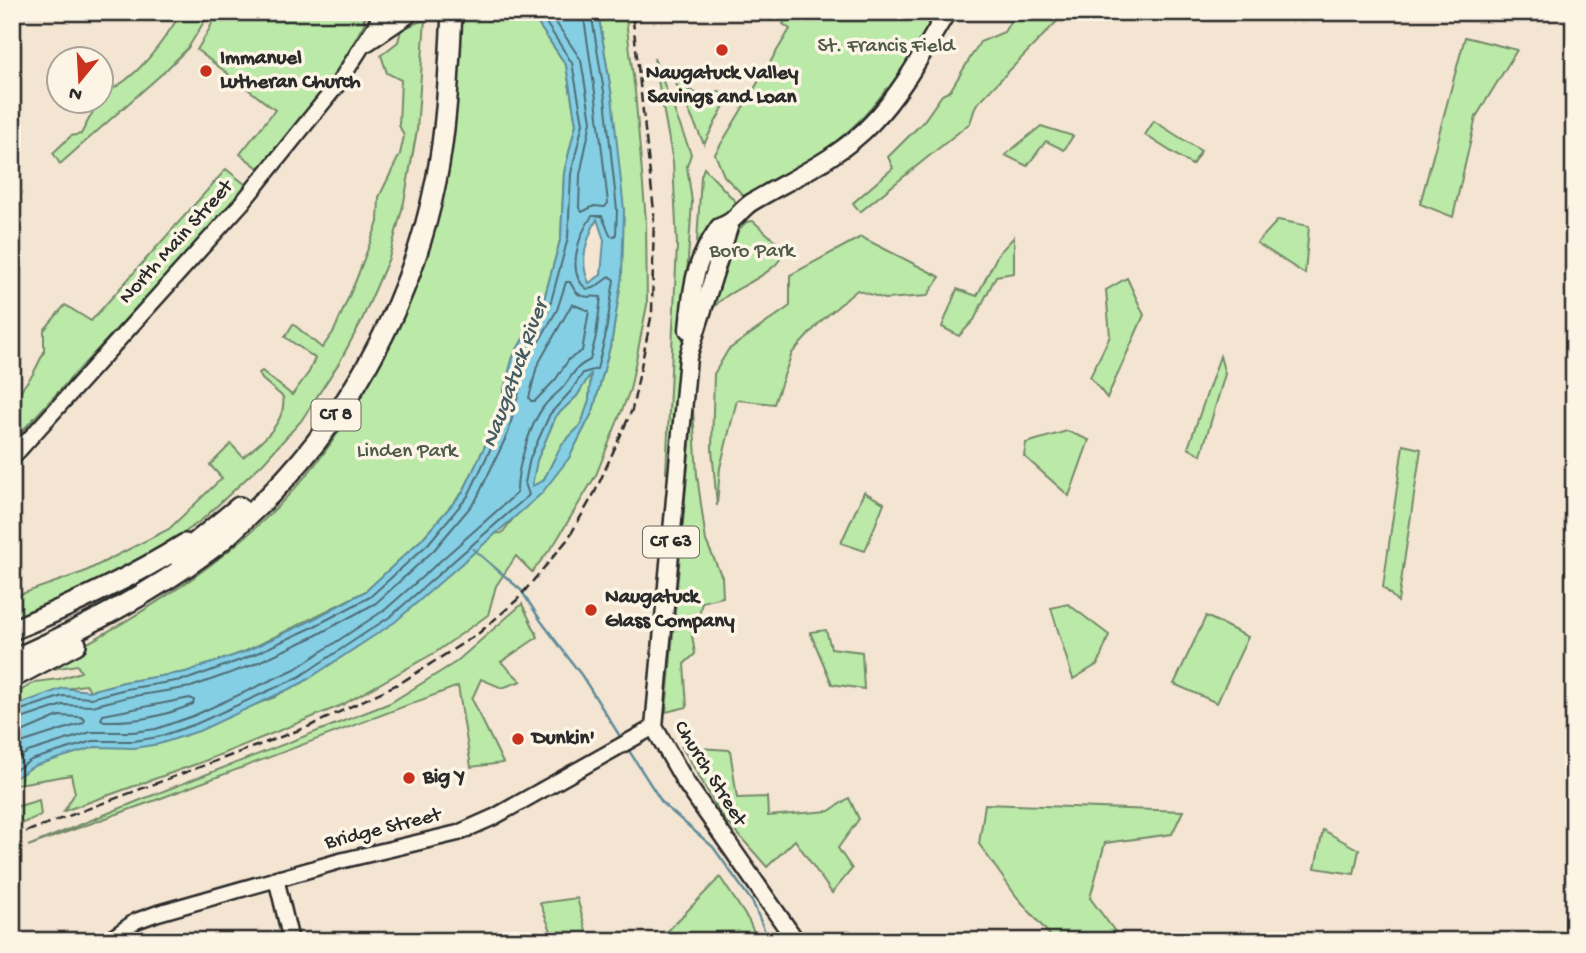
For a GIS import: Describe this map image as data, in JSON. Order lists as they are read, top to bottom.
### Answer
{
  "streets": {
    "highway": ["CT 8"],
    "main road": [
      "North Main Street",
      "CT 63",
      "Church Street",
      "Bridge Street"
    ]
  },
  "crossings": [
    ["Church Street", "Bridge Street"]
  ],
  "water": ["Naugatuck River"],
  "parks": ["St. Francis Field", "Boro Park", "Linden Park"],
  "places": [
    "Naugatuck Valley Savings and Loan",
    "Immanuel Lutheran Church",
    "Naugatuck Glass Company",
    "Dunkin'",
    "Big Y"
  ],
  "north": "bottom"
}
